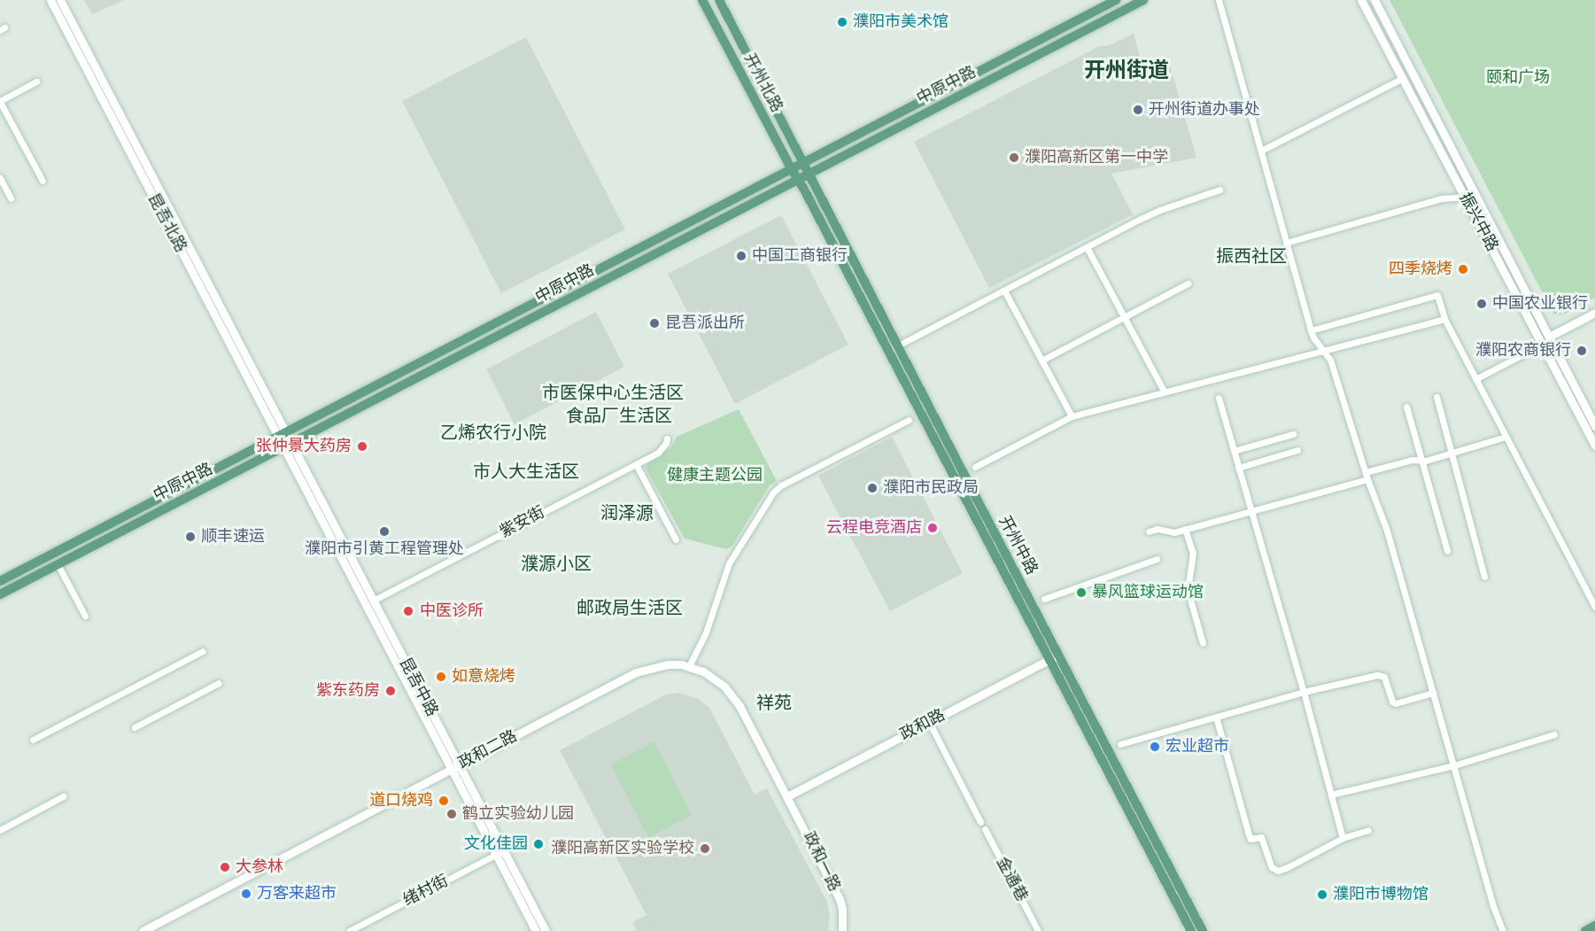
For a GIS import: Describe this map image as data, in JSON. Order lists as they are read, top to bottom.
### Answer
{
  "streets": {
    "main road": ["开州北路", "中原中路", "开州中路"],
    "street": [
      "振兴中路",
      "昆吾北路",
      "紫安街",
      "昆吾中路",
      "政和路",
      "政和二路",
      "政和一路",
      "金通巷",
      "绪村街"
    ]
  },
  "crossings": [
    ["开州北路", "中原中路"],
    ["开州北路", "开州中路"],
    ["中原中路", "昆吾北路"],
    ["中原中路", "开州中路"],
    ["中原中路", "昆吾中路"],
    ["昆吾北路", "昆吾中路"],
    ["紫安街", "昆吾中路"],
    ["开州中路", "政和路"],
    ["昆吾中路", "政和二路"],
    ["昆吾中路", "绪村街"],
    ["政和路", "政和二路"],
    ["政和路", "政和一路"],
    ["政和二路", "政和一路"]
  ],
  "districts": [
    "开州街道",
    "振西社区",
    "市医保中心生活区",
    "食品厂生活区",
    "乙烯农行小院",
    "市人大生活区",
    "润泽源",
    "濮源小区",
    "邮政局生活区",
    "祥苑"
  ],
  "parks": ["颐和广场", "健康主题公园"],
  "places": [
    "濮阳市美术馆",
    "开州街道办事处",
    "濮阳高新区第一中学",
    "中国工商银行",
    "四季烧烤",
    "中国农业银行",
    "昆吾派出所",
    "濮阳农商银行",
    "张仲景大药房",
    "濮阳市民政局",
    "云程电竞酒店",
    "濮阳市引黄工程管理处",
    "顺丰速运",
    "暴风篮球运动馆",
    "中医诊所",
    "如意烧烤",
    "紫东药房",
    "宏业超市",
    "道口烧鸡",
    "鹤立实验幼儿园",
    "文化佳园",
    "濮阳高新区实验学校",
    "大参林",
    "万客来超市",
    "濮阳市博物馆"
  ]
}
